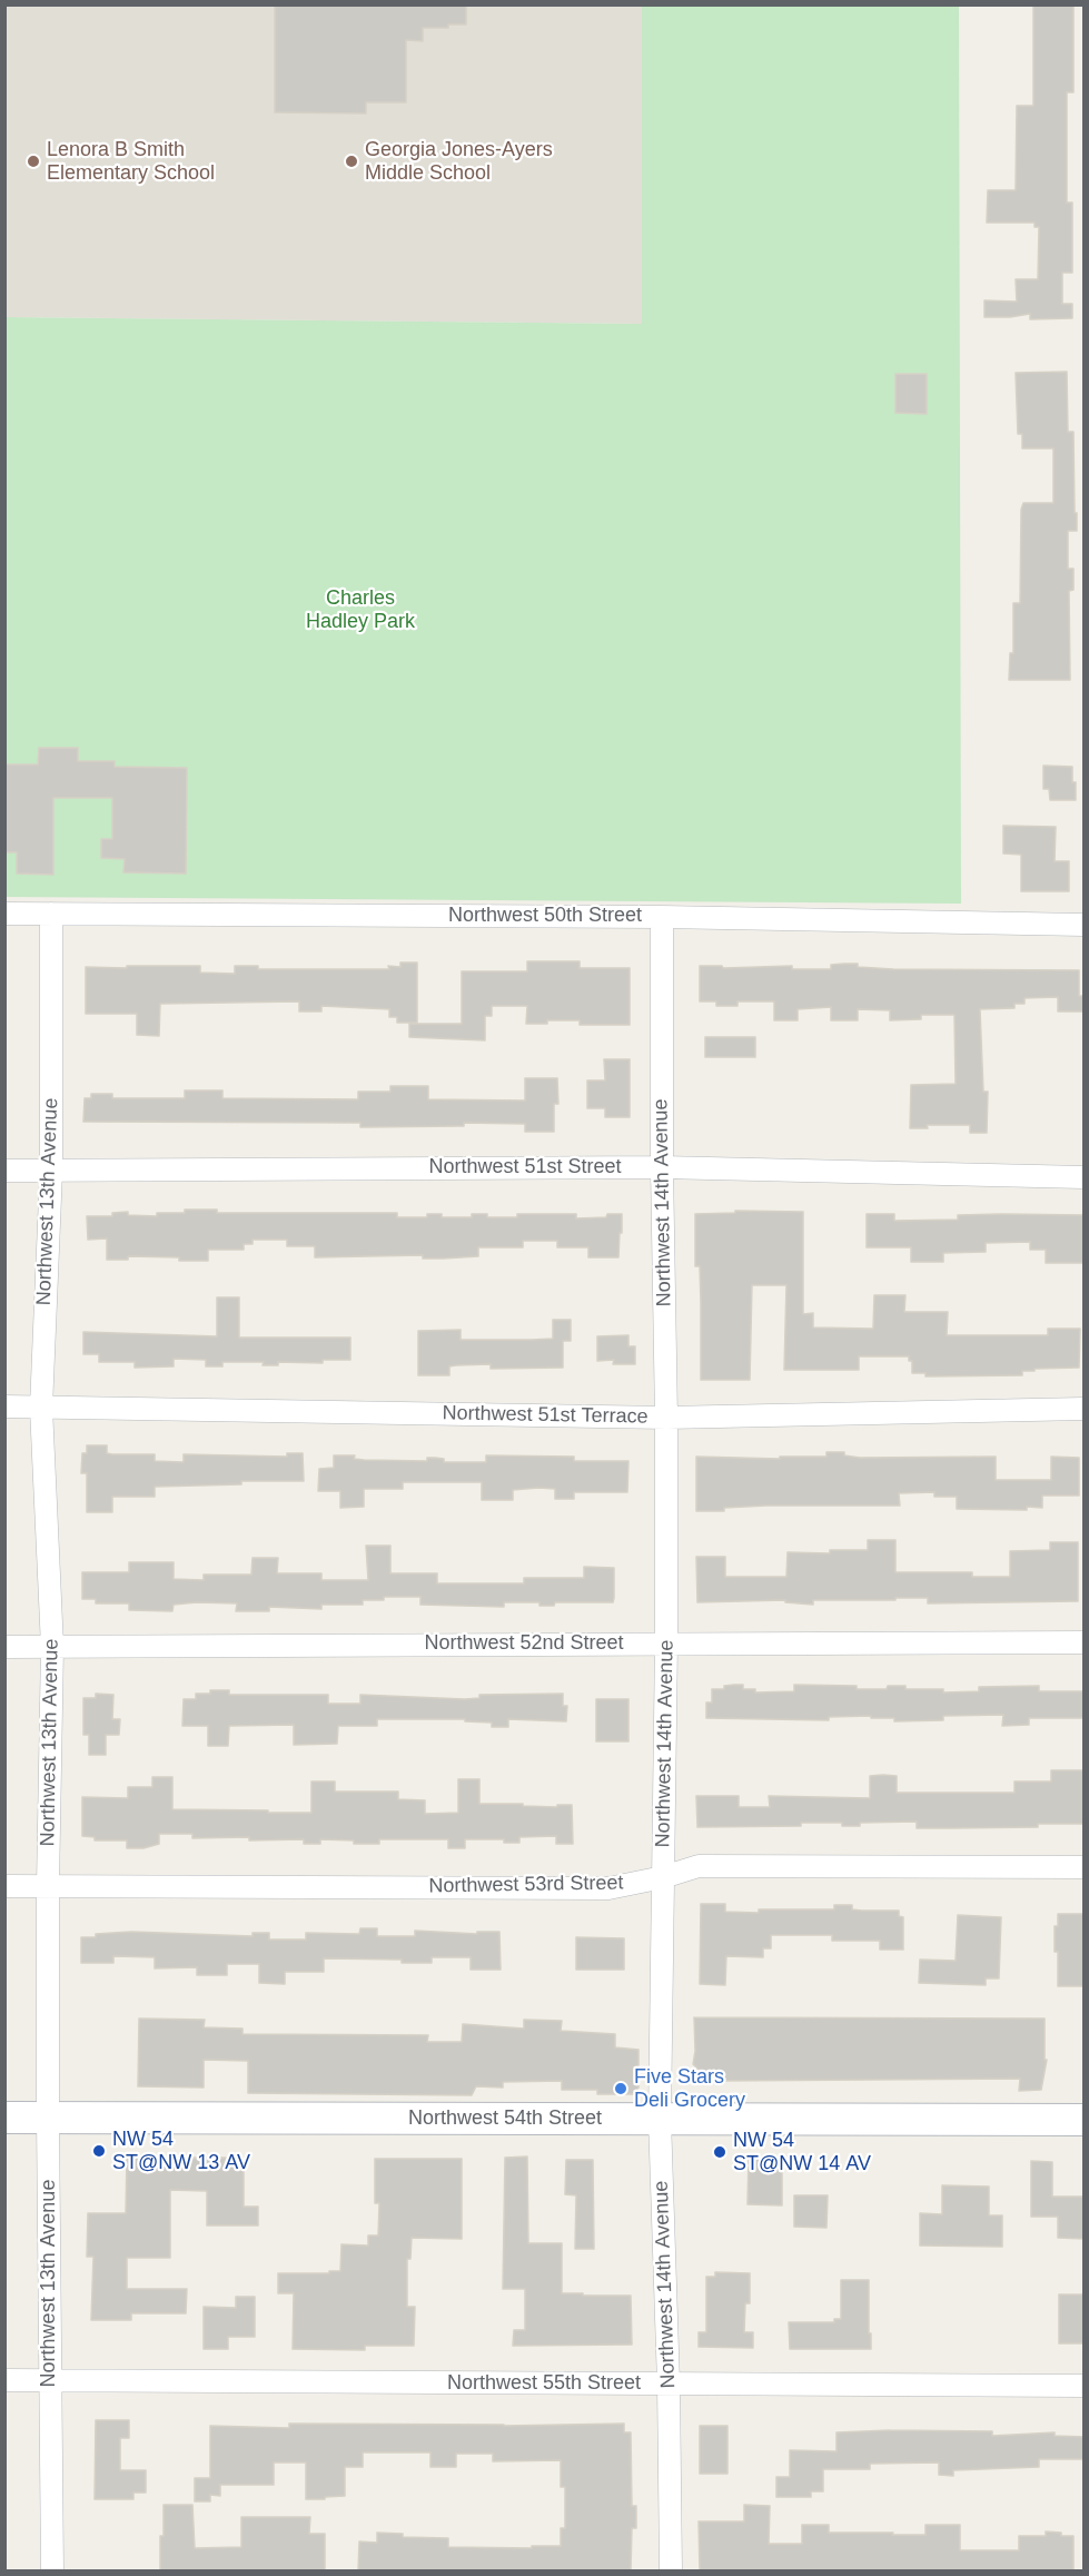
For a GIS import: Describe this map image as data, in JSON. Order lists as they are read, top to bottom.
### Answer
{
  "streets": {
    "main road": ["Northwest 54th Street"],
    "street": [
      "Northwest 50th Street",
      "Northwest 51st Street",
      "Northwest 13th Avenue",
      "Northwest 14th Avenue",
      "Northwest 51st Terrace",
      "Northwest 52nd Street",
      "Northwest 53rd Street",
      "Northwest 55th Street"
    ]
  },
  "crossings": [
    ["Northwest 50th Street", "Northwest 13th Avenue"],
    ["Northwest 50th Street", "Northwest 14th Avenue"],
    ["Northwest 51st Street", "Northwest 13th Avenue"],
    ["Northwest 51st Street", "Northwest 14th Avenue"],
    ["Northwest 13th Avenue", "Northwest 51st Terrace"],
    ["Northwest 13th Avenue", "Northwest 52nd Street"],
    ["Northwest 13th Avenue", "Northwest 53rd Street"],
    ["Northwest 13th Avenue", "Northwest 54th Street"],
    ["Northwest 13th Avenue", "Northwest 55th Street"],
    ["Northwest 14th Avenue", "Northwest 51st Terrace"],
    ["Northwest 14th Avenue", "Northwest 52nd Street"],
    ["Northwest 14th Avenue", "Northwest 53rd Street"],
    ["Northwest 14th Avenue", "Northwest 54th Street"],
    ["Northwest 14th Avenue", "Northwest 55th Street"]
  ],
  "parks": ["Charles Hadley Park"],
  "places": [
    "Lenora B Smith Elementary School",
    "Georgia Jones-Ayers Middle School",
    "Five Stars Deli Grocery",
    "NW 54 ST@NW 13 AV",
    "NW 54 ST@NW 14 AV"
  ]
}
